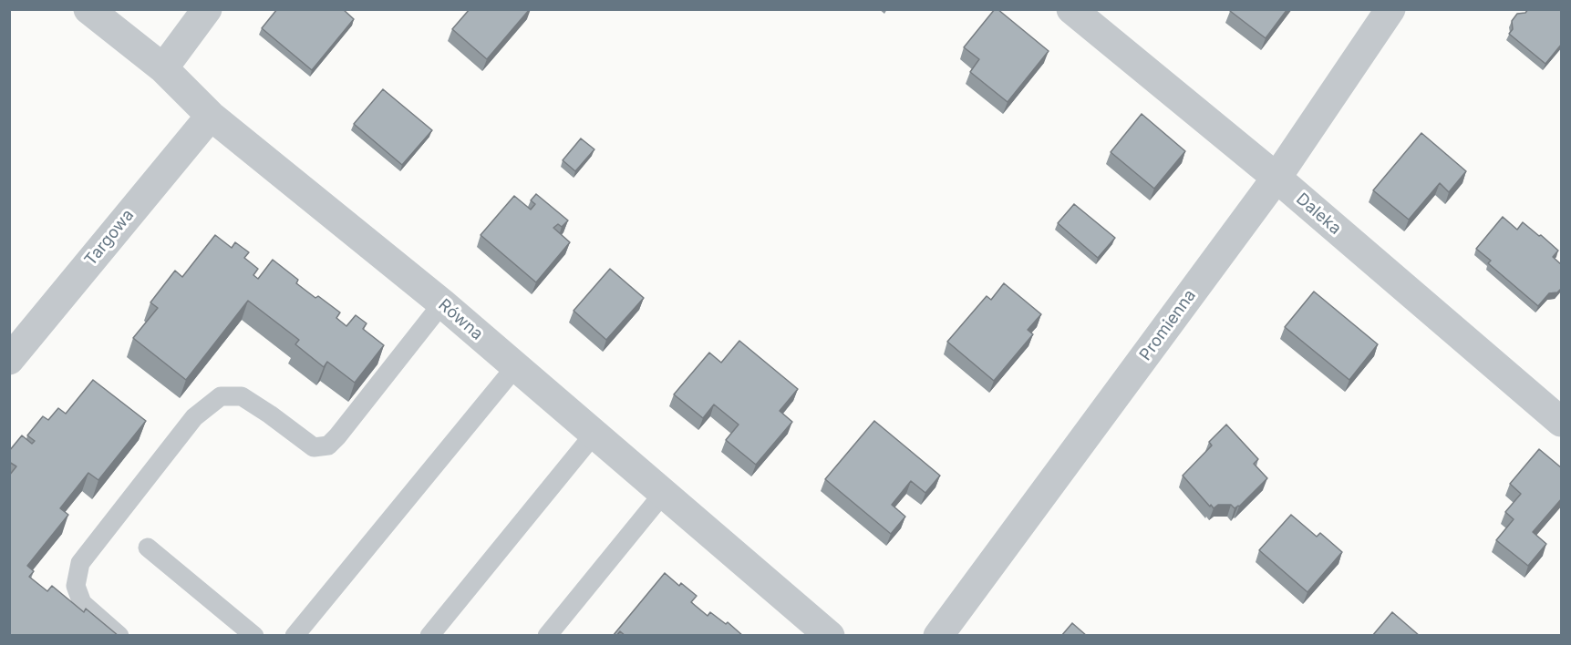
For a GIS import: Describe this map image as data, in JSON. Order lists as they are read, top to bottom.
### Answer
{
  "streets": {
    "street": [
      "Daleka",
      "Targowa",
      "Równa",
      "Promienna"
    ]
  },
  "crossings": [
    ["Daleka", "Promienna"],
    ["Targowa", "Równa"]
  ]
}
